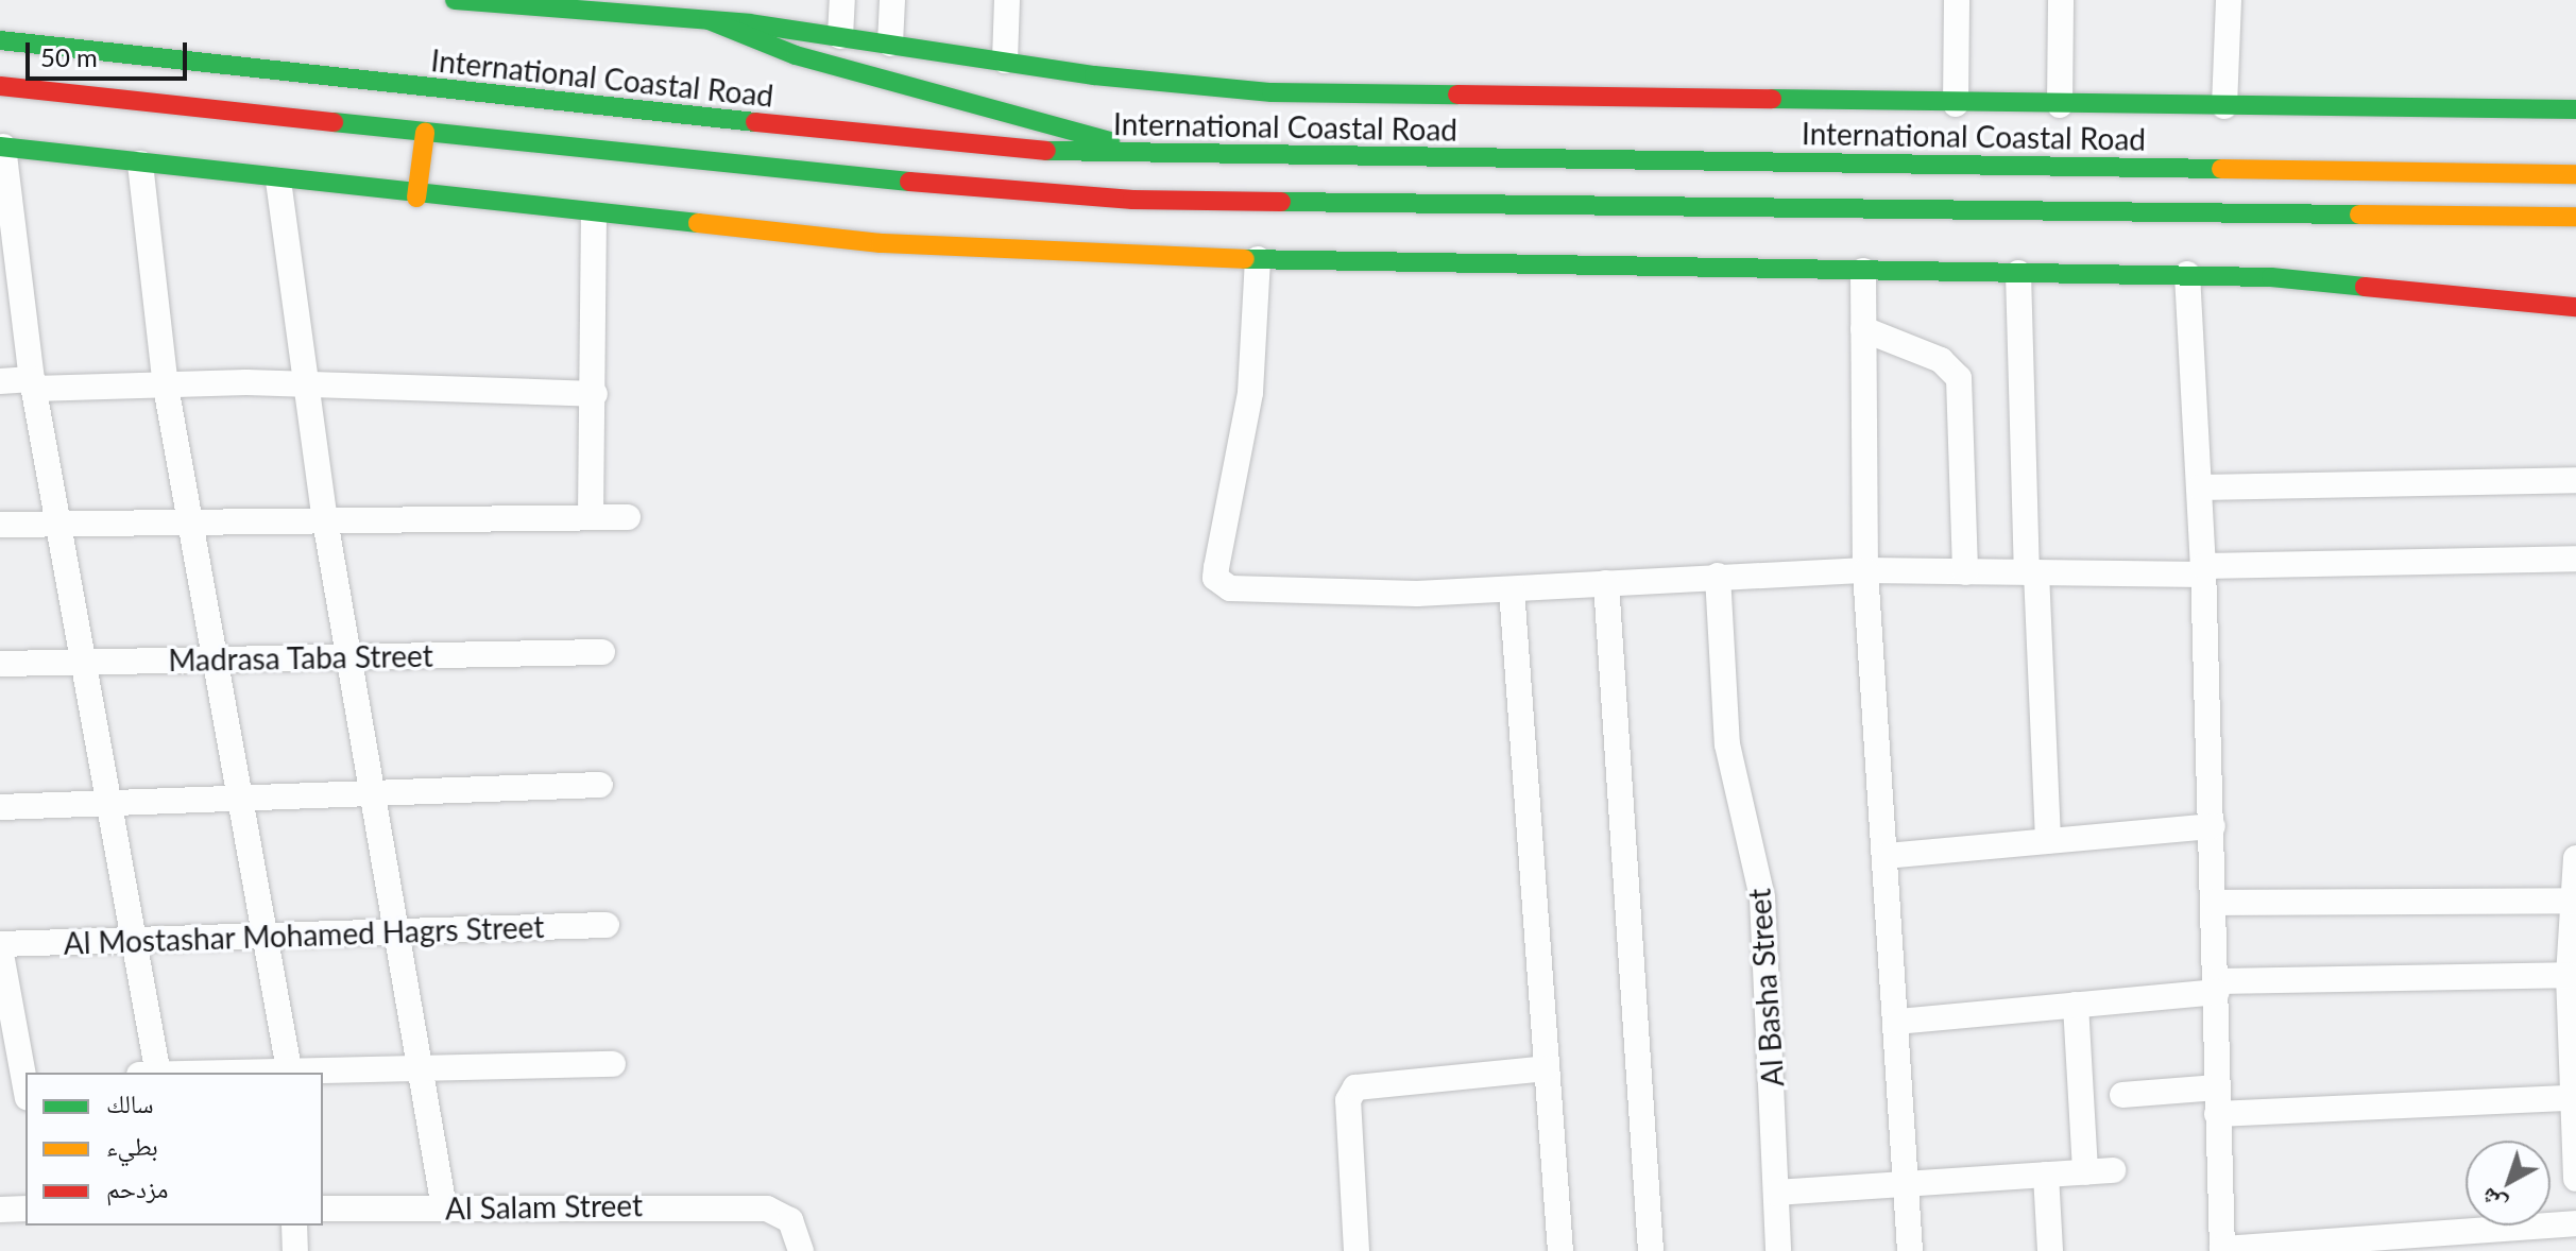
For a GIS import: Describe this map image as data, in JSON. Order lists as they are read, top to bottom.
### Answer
{
  "streets": {
    "main road": ["International Coastal Road"],
    "street": [
      "Madrasa Taba Street",
      "Al Mostashar Mohamed Hagrs Street",
      "Al Basha Street",
      "Al Salam Street"
    ]
  },
  "legend": ["سالك", "بطيء", "مزدحم"],
  "scale_bar": "50 m",
  "north": "bottom left"
}
